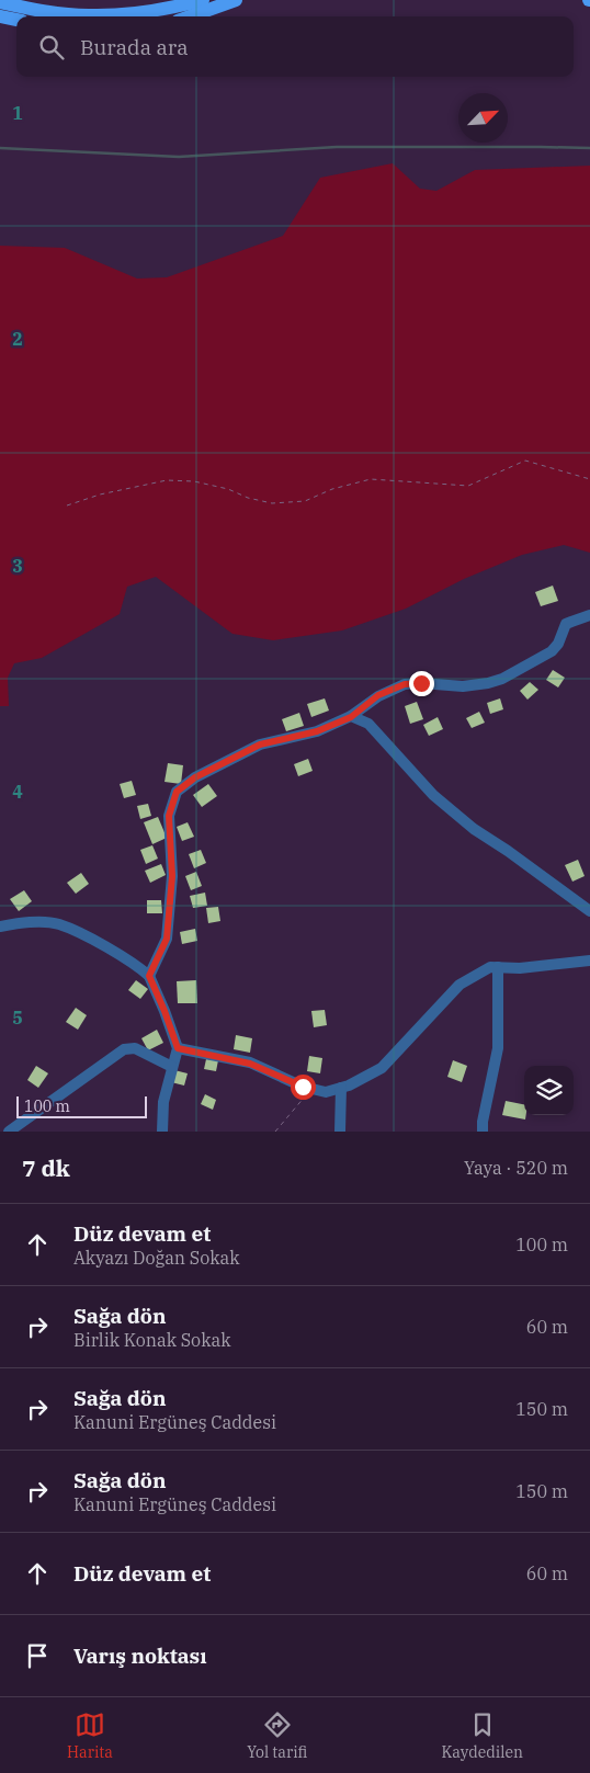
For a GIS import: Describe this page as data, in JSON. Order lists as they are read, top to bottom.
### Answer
{
  "scale_bar": "100 m",
  "north": "top right",
  "page": {
    "search": "Burada ara",
    "scale": "100 m",
    "heading": ["7 dk", "Yaya · 520 m"],
    "list": [
      ["Düz devam et", "Akyazı Doğan Sokak", "100 m"],
      ["Sağa dön", "Birlik Konak Sokak", "60 m"],
      ["Sağa dön", "Kanuni Ergüneş Caddesi", "150 m"],
      ["Sağa dön", "Kanuni Ergüneş Caddesi", "150 m"],
      ["Düz devam et", "60 m"],
      "Varış noktası"
    ],
    "nav": ["Harita", "Yol tarifi", "Kaydedilen"]
  },
  "grid": {
    "rows": [
      "1",
      "2",
      "3",
      "4",
      "5"
    ]
  }
}
